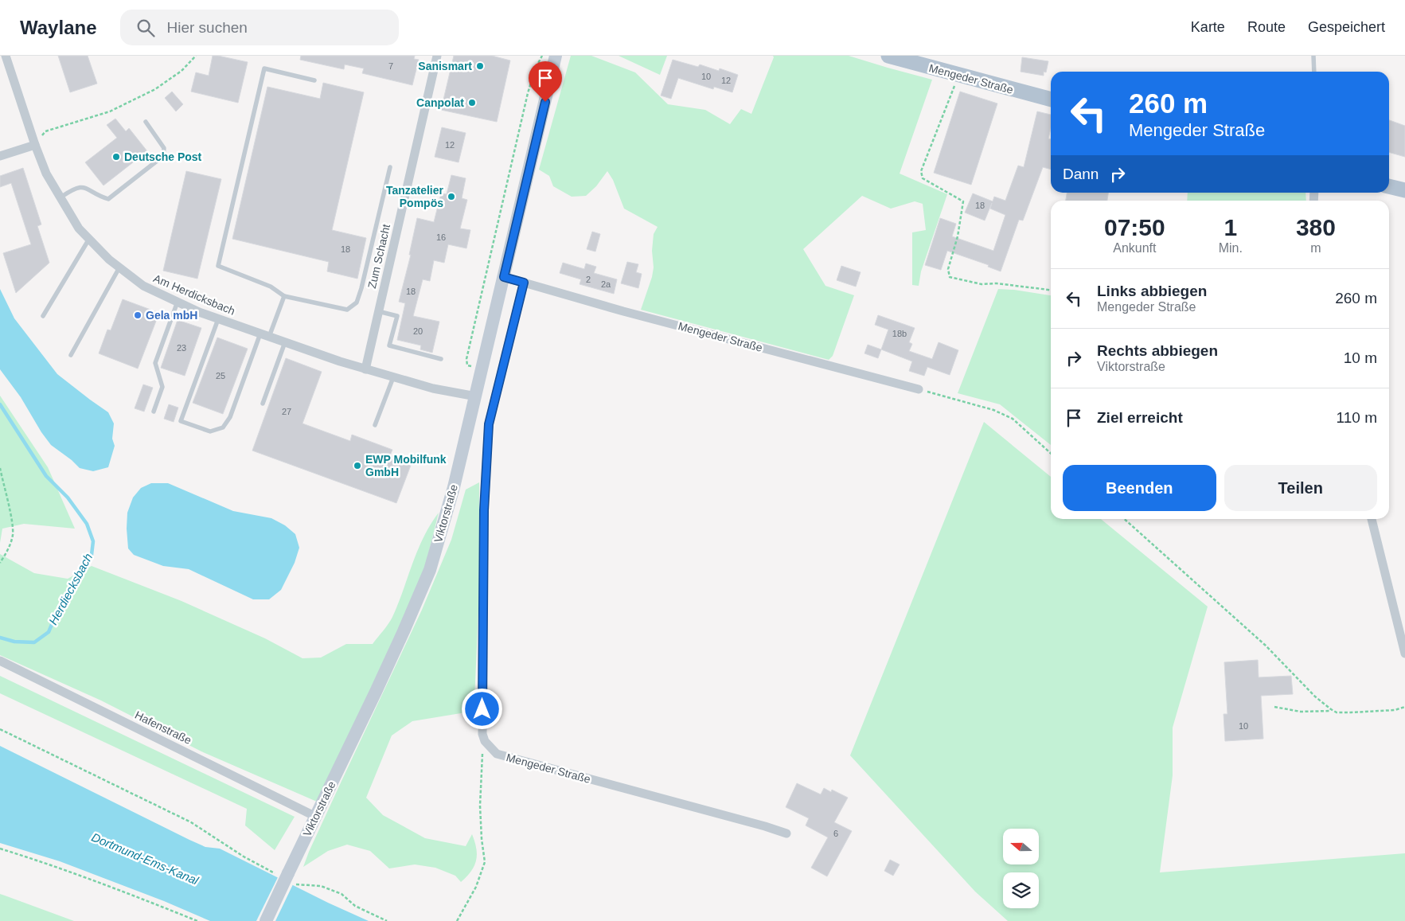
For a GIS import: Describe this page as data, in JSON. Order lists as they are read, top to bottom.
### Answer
{
  "streets": {
    "main road": ["Mengeder Straße", "Viktorstraße"],
    "street": ["Zum Schacht", "Am Herdicksbach", "Hafenstraße"]
  },
  "crossings": [
    ["Mengeder Straße", "Viktorstraße"],
    ["Zum Schacht", "Am Herdicksbach"],
    ["Am Herdicksbach", "Viktorstraße"],
    ["Viktorstraße", "Hafenstraße"]
  ],
  "water": ["Herdiecksbach", "Dortmund-Ems-Kanal"],
  "places": [
    "Sanismart",
    "Canpolat",
    "Deutsche Post",
    "Tanzatelier Pompös",
    "Gela mbH",
    "EWP Mobilfunk GmbH"
  ],
  "house_numbers": [
    "7",
    "10",
    "12",
    "12",
    "18",
    "16",
    "18",
    "2",
    "2a",
    "18",
    "20",
    "18b",
    "23",
    "25",
    "27",
    "10",
    "6"
  ],
  "north": "left",
  "page": {
    "header": "Waylane",
    "search": "Hier suchen",
    "nav": ["Karte", "Route", "Gespeichert"],
    "turn": ["260 m", "Mengeder Straße"],
    "then": "Dann",
    "eta": [
      "07:50",
      "Ankunft",
      "1",
      "Min.",
      "380",
      "m"
    ],
    "list": [
      {
        "name": "Links abbiegen",
        "note": "Mengeder Straße",
        "value": "260 m"
      },
      {
        "name": "Rechts abbiegen",
        "note": "Viktorstraße",
        "value": "10 m"
      },
      {
        "name": "Ziel erreicht",
        "value": "110 m"
      }
    ],
    "buttons": ["Beenden", "Teilen"]
  }
}
